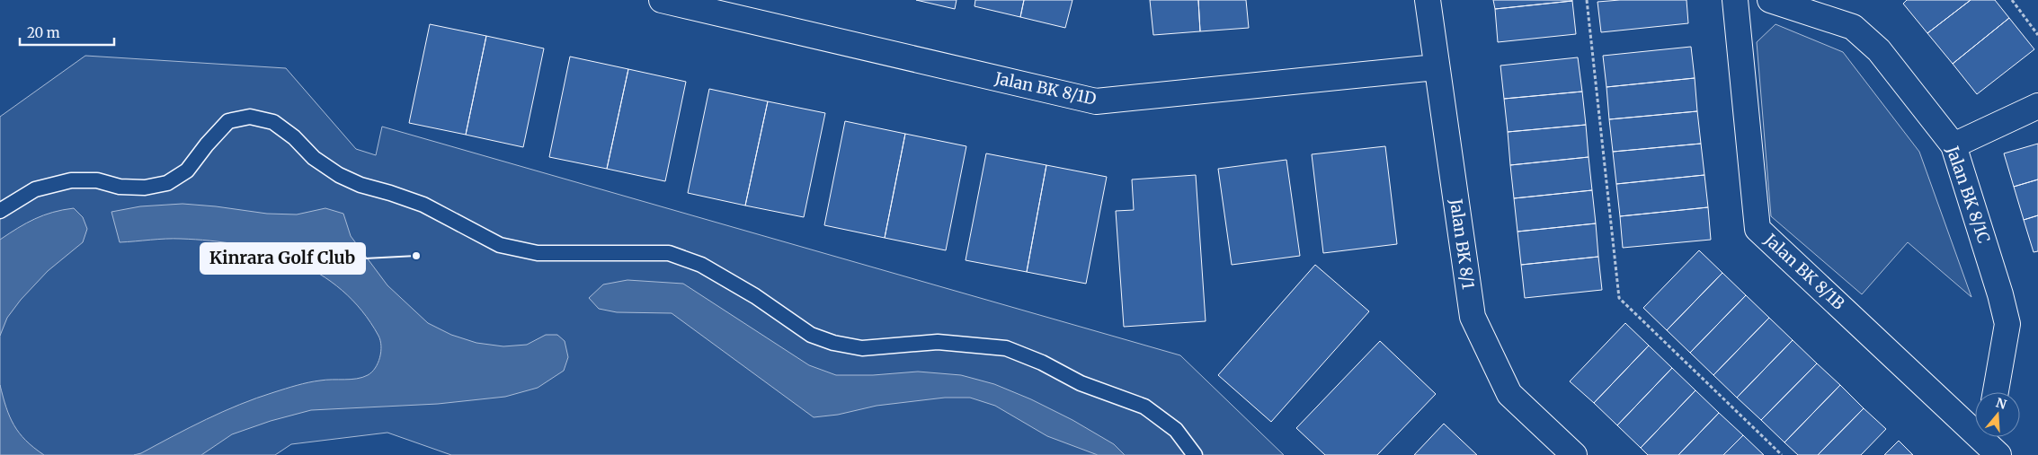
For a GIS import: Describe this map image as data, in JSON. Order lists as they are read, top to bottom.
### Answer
{
  "streets": {
    "street": [
      "Jalan BK 8/1D",
      "Jalan BK 8/1C",
      "Jalan BK 8/1",
      "Jalan BK 8/1B"
    ]
  },
  "crossings": [
    ["Jalan BK 8/1D", "Jalan BK 8/1"]
  ],
  "places": ["Kinrara Golf Club"],
  "scale_bar": "20 m",
  "north": "top"
}
